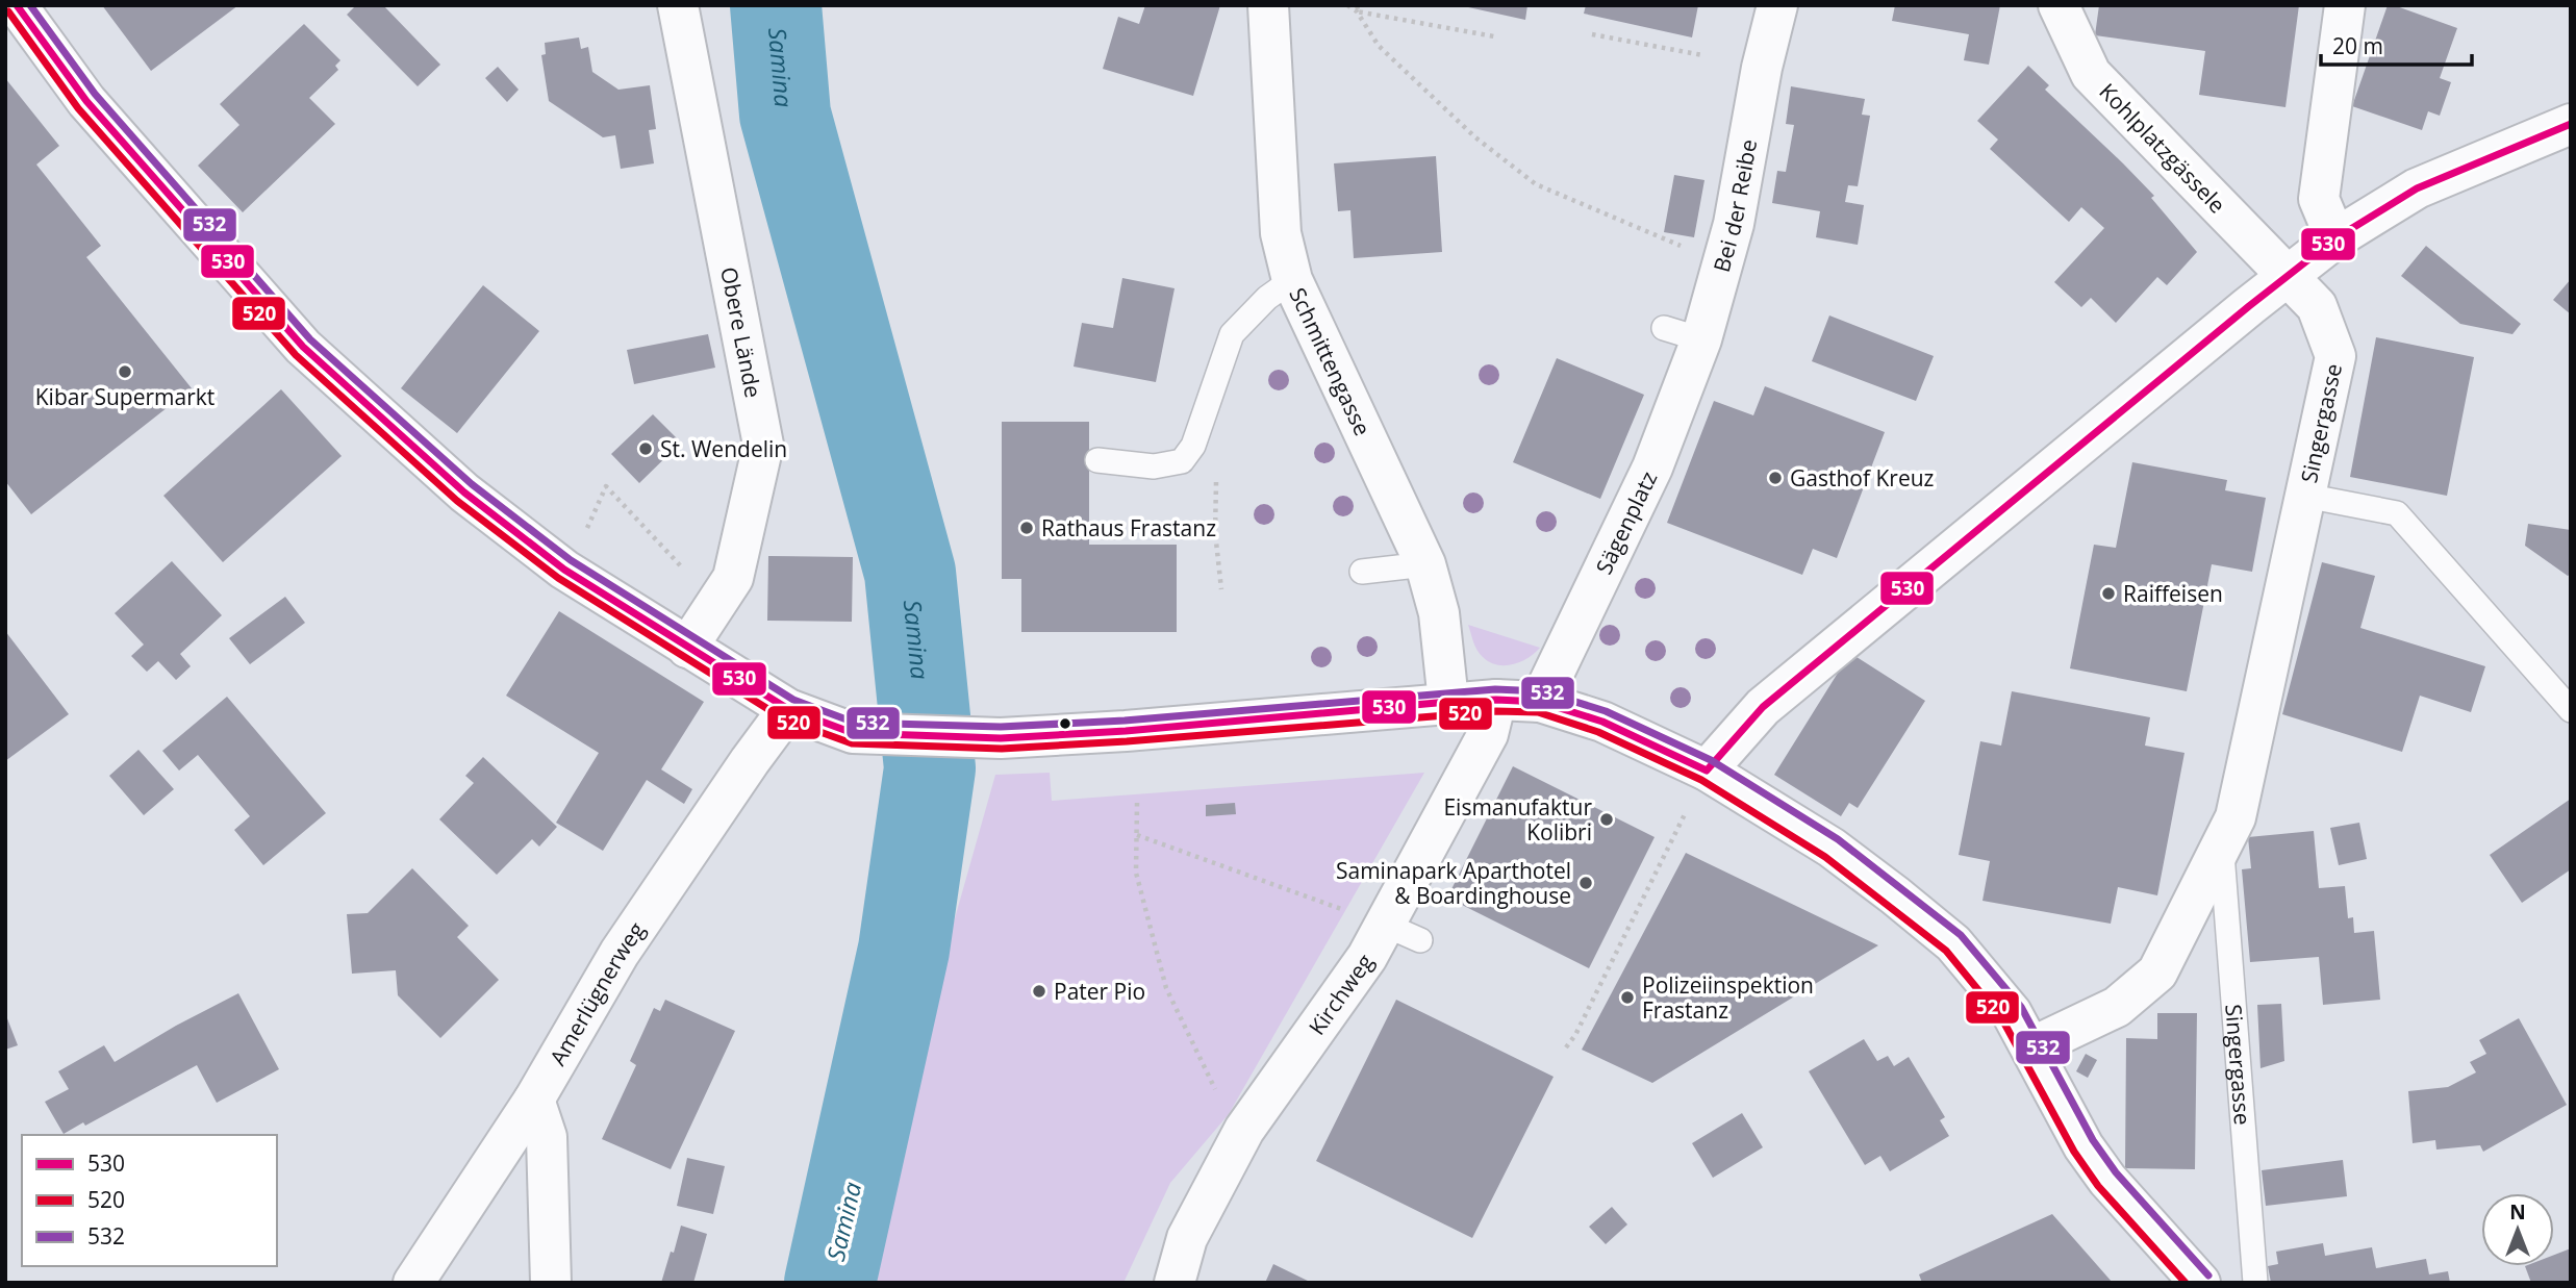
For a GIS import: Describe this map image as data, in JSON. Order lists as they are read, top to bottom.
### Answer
{
  "streets": {
    "street": [
      "Kohlplatzgässele",
      "Bei der Reibe",
      "Obere Lände",
      "Schmittengasse",
      "Singergasse",
      "Sägenplatz",
      "Amerlügnerweg",
      "Kirchweg"
    ]
  },
  "crossings": [
    ["Kohlplatzgässele", "Singergasse"],
    ["Bei der Reibe", "Sägenplatz"]
  ],
  "water": ["Samina"],
  "places": [
    "Kibar Supermarkt",
    "St. Wendelin",
    "Gasthof Kreuz",
    "Rathaus Frastanz",
    "Raiffeisen",
    "Eismanufaktur Kolibri",
    "Saminapark Aparthotel & Boardinghouse",
    "Pater Pio",
    "Polizeiinspektion Frastanz"
  ],
  "lines": ["transit line 530", "transit line 532", "transit line 520"],
  "legend": ["530", "520", "532"],
  "scale_bar": "20 m",
  "north": "top"
}
